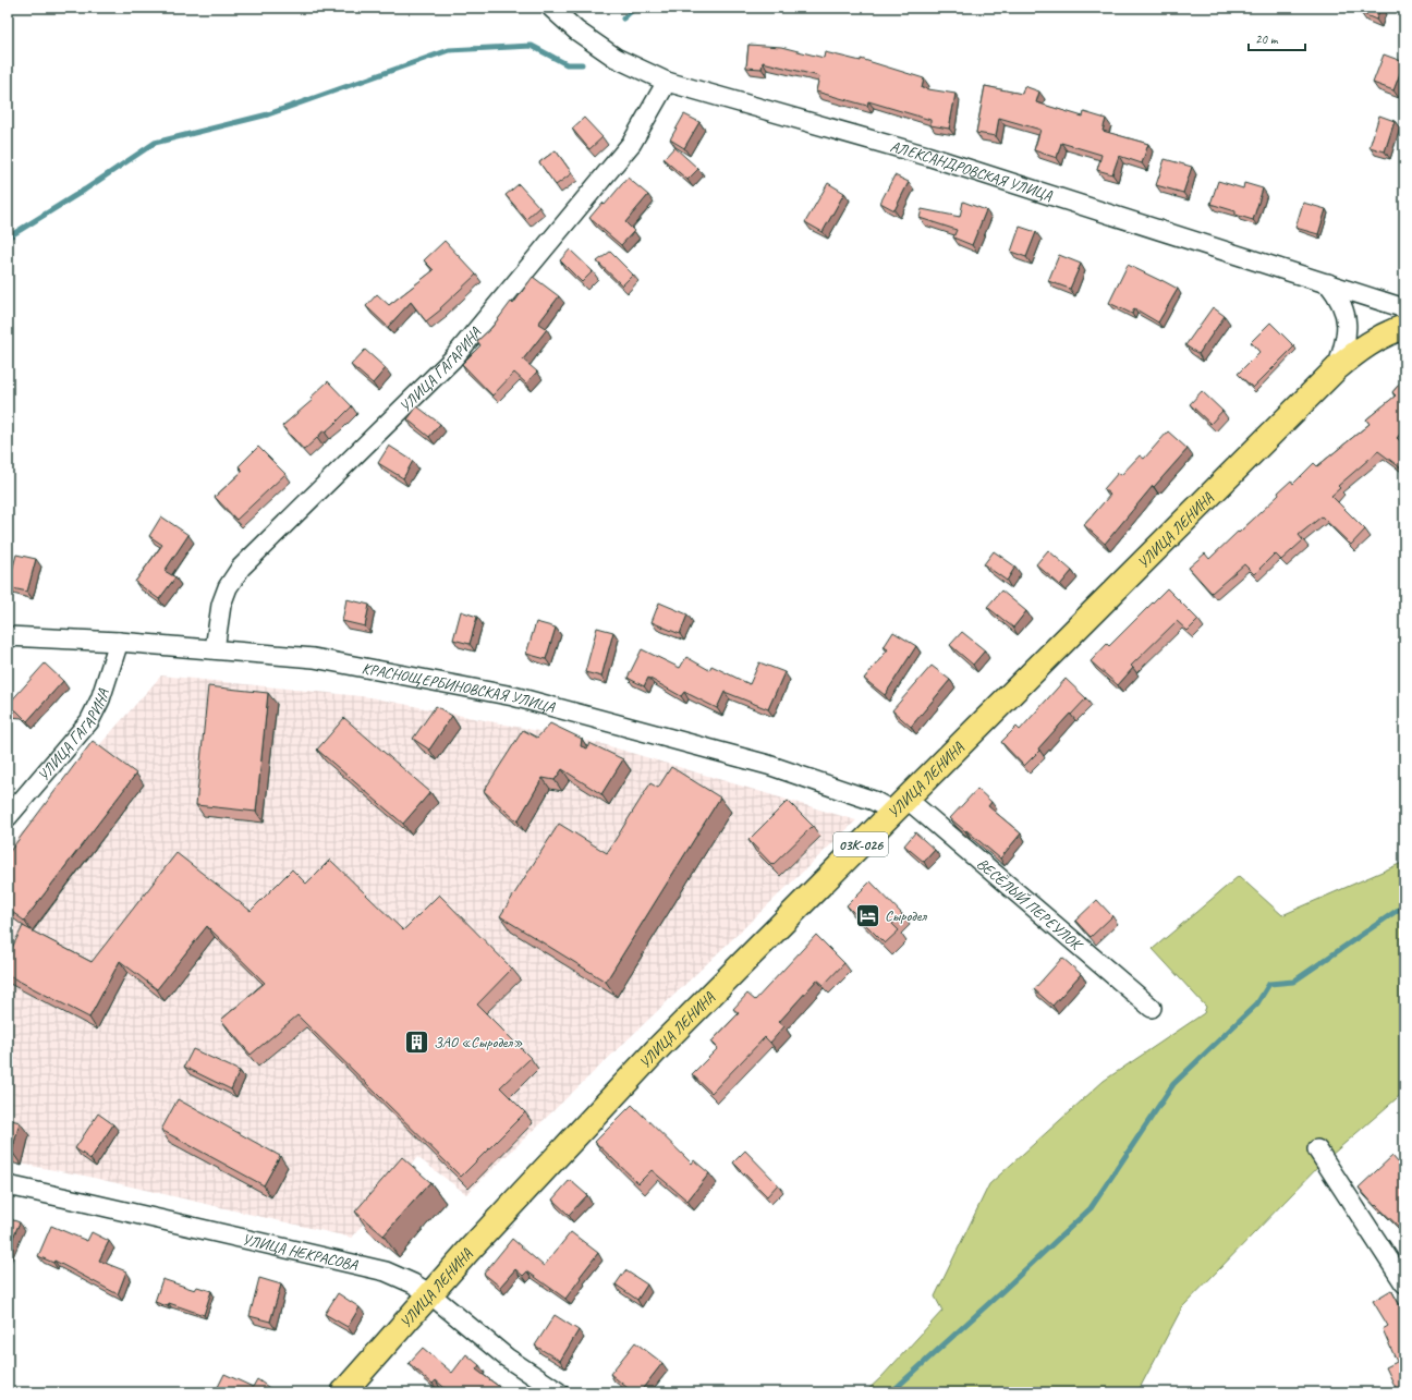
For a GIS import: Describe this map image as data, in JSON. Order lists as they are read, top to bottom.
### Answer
{
  "streets": {
    "main road": ["УЛИЦА ЛЕНИНА", "03К-026"],
    "street": [
      "АЛЕКСАНДРОВСКАЯ УЛИЦА",
      "УЛИЦА ГАГАРИНА",
      "КРАСНОЩЕРБИНОВСКАЯ УЛИЦА",
      "ВЕСЁЛЫЙ ПЕРЕУЛОК",
      "УЛИЦА НЕКРАСОВА"
    ]
  },
  "crossings": [
    ["АЛЕКСАНДРОВСКАЯ УЛИЦА", "УЛИЦА ГАГАРИНА"],
    ["УЛИЦА ГАГАРИНА", "КРАСНОЩЕРБИНОВСКАЯ УЛИЦА"],
    ["УЛИЦА ЛЕНИНА", "КРАСНОЩЕРБИНОВСКАЯ УЛИЦА"],
    ["УЛИЦА ЛЕНИНА", "ВЕСЁЛЫЙ ПЕРЕУЛОК"],
    ["УЛИЦА ЛЕНИНА", "УЛИЦА НЕКРАСОВА"],
    ["КРАСНОЩЕРБИНОВСКАЯ УЛИЦА", "ВЕСЁЛЫЙ ПЕРЕУЛОК"]
  ],
  "places": {
    "hotel": ["Сыродел"],
    "building": ["ЗАО «Сыродел»"]
  },
  "scale_bar": "20 m"
}
